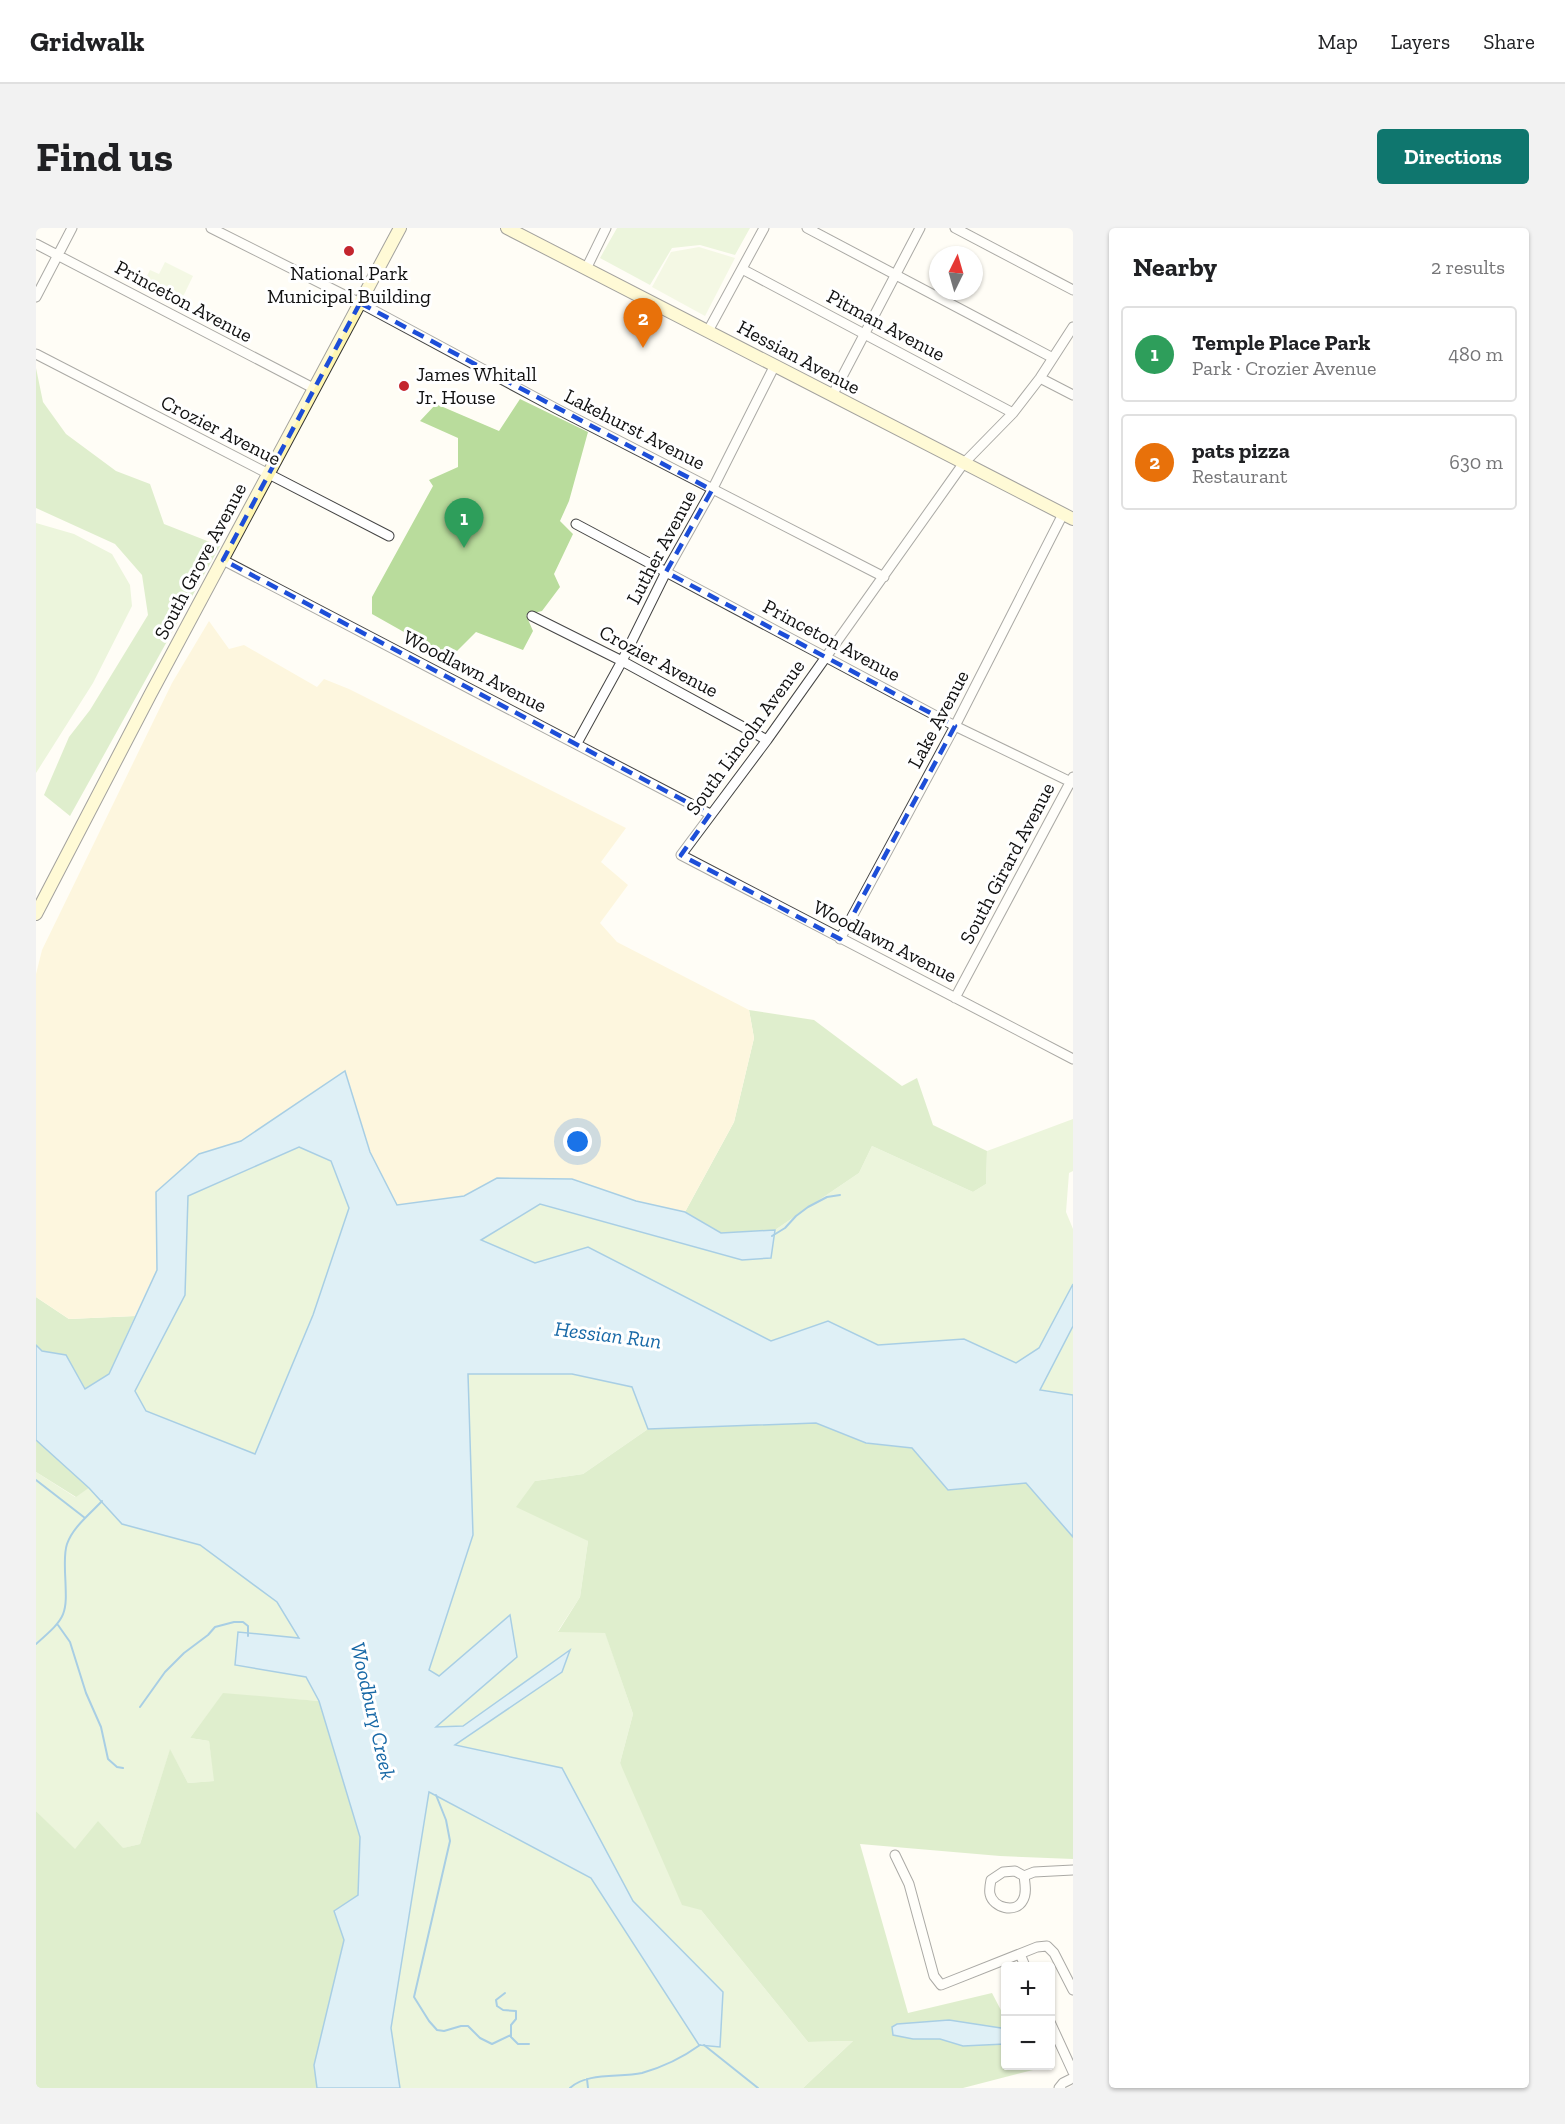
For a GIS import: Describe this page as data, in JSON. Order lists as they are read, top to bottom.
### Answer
{
  "streets": {
    "main road": ["Hessian Avenue", "South Grove Avenue"],
    "street": [
      "Princeton Avenue",
      "Pitman Avenue",
      "Lakehurst Avenue",
      "Crozier Avenue",
      "Luther Avenue",
      "Woodlawn Avenue",
      "Lake Avenue",
      "South Lincoln Avenue",
      "South Girard Avenue"
    ]
  },
  "crossings": [
    ["Princeton Avenue", "Luther Avenue"],
    ["Princeton Avenue", "South Grove Avenue"],
    ["Princeton Avenue", "Lake Avenue"],
    ["Princeton Avenue", "South Lincoln Avenue"],
    ["Princeton Avenue", "South Girard Avenue"],
    ["Pitman Avenue", "South Lincoln Avenue"],
    ["Hessian Avenue", "Luther Avenue"],
    ["Hessian Avenue", "Lake Avenue"],
    ["Hessian Avenue", "South Lincoln Avenue"],
    ["Lakehurst Avenue", "Luther Avenue"],
    ["Lakehurst Avenue", "South Grove Avenue"],
    ["Lakehurst Avenue", "South Lincoln Avenue"],
    ["Crozier Avenue", "Luther Avenue"],
    ["Crozier Avenue", "South Grove Avenue"],
    ["Crozier Avenue", "South Lincoln Avenue"],
    ["Luther Avenue", "Woodlawn Avenue"],
    ["South Grove Avenue", "Woodlawn Avenue"],
    ["Woodlawn Avenue", "Lake Avenue"],
    ["Woodlawn Avenue", "South Lincoln Avenue"],
    ["Woodlawn Avenue", "South Girard Avenue"]
  ],
  "water": ["Hessian Run", "Woodbury Creek"],
  "places": ["National Park Municipal Building", "James Whitall Jr. House"],
  "north": "top",
  "page": {
    "header": "Gridwalk",
    "nav": ["Map", "Layers", "Share"],
    "buttons": "Directions",
    "title": "Find us",
    "heading": ["Nearby", "2 results"],
    "pins": ["2", "1"],
    "list": [
      {
        "mark": "1",
        "name": "Temple Place Park",
        "note": "Park · Crozier Avenue",
        "value": "480 m"
      },
      {
        "mark": "2",
        "name": "pats pizza",
        "note": "Restaurant",
        "value": "630 m"
      }
    ],
    "map_buttons": ["+", "−"]
  }
}
